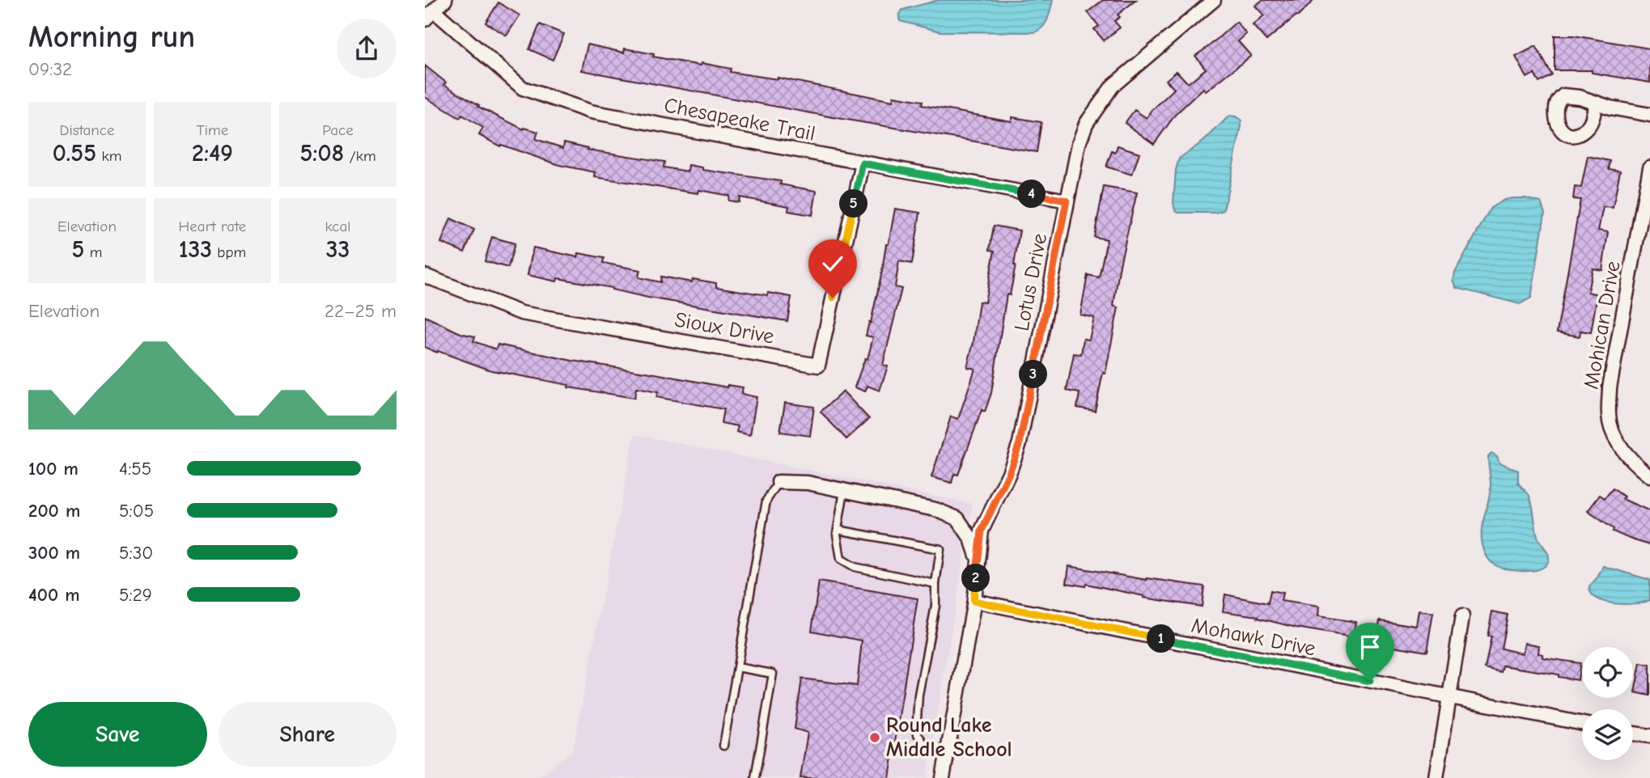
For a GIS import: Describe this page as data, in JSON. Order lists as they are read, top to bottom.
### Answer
{
  "streets": {
    "street": [
      "Chesapeake Trail",
      "Lotus Drive",
      "Mohican Drive",
      "Sioux Drive",
      "Mohawk Drive"
    ]
  },
  "crossings": [
    ["Chesapeake Trail", "Lotus Drive"],
    ["Chesapeake Trail", "Sioux Drive"],
    ["Lotus Drive", "Mohawk Drive"]
  ],
  "places": ["Round Lake Middle School"],
  "page": {
    "heading": ["Morning run", "09:32"],
    "stats": [
      ["Distance", "0.55 km"],
      ["Time", "2:49"],
      ["Pace", "5:08 /km"],
      ["Elevation", "5 m"],
      ["Heart rate", "133 bpm"],
      ["kcal", "33"]
    ],
    "pins": [
      "4",
      "5",
      "3",
      "2",
      "1"
    ],
    "chart": ["Elevation", "22–25 m"],
    "list": [
      {
        "name": "100 m",
        "note": "4:55"
      },
      {
        "name": "200 m",
        "note": "5:05"
      },
      {
        "name": "300 m",
        "note": "5:30"
      },
      {
        "name": "400 m",
        "note": "5:29"
      }
    ],
    "buttons": ["Save", "Share"]
  }
}
